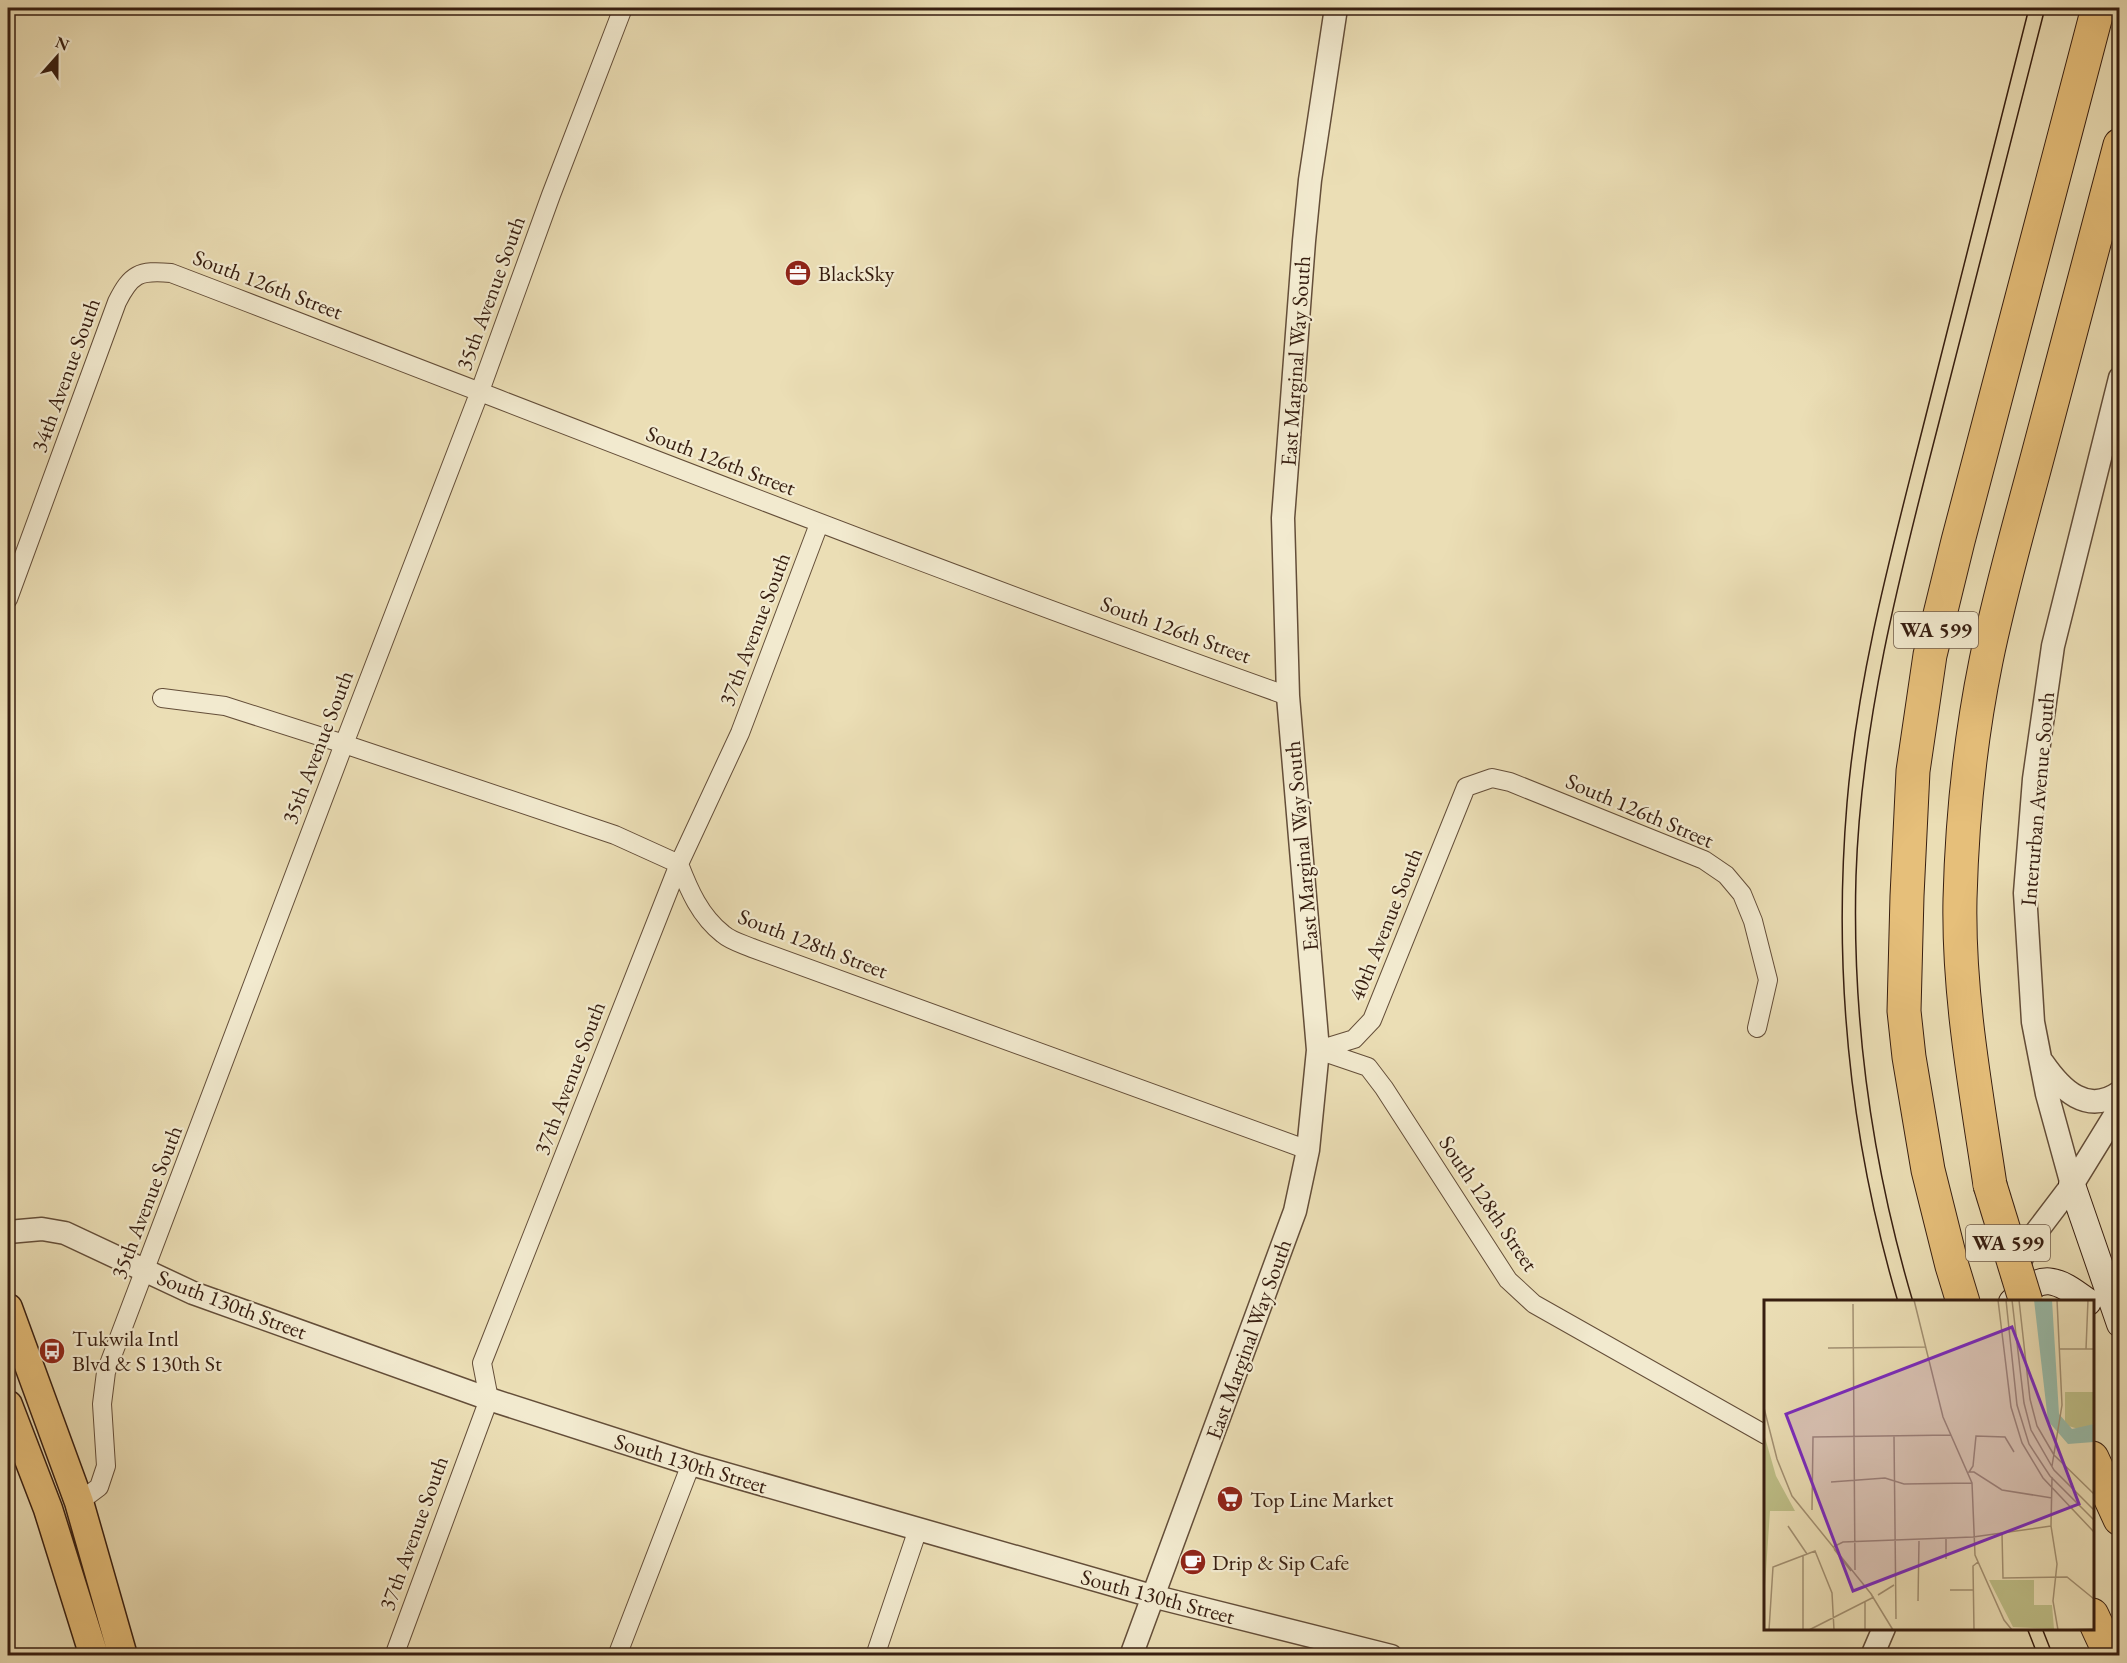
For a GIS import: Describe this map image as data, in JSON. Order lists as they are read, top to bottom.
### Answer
{
  "streets": {
    "highway": ["WA 599"],
    "main road": ["Interurban Avenue South"],
    "street": [
      "South 126th Street",
      "35th Avenue South",
      "East Marginal Way South",
      "34th Avenue South",
      "37th Avenue South",
      "40th Avenue South",
      "South 128th Street",
      "South 130th Street"
    ]
  },
  "crossings": [
    ["South 126th Street", "35th Avenue South"],
    ["South 126th Street", "East Marginal Way South"],
    ["South 126th Street", "34th Avenue South"],
    ["South 126th Street", "37th Avenue South"],
    ["South 126th Street", "40th Avenue South"],
    ["35th Avenue South", "South 130th Street"],
    ["East Marginal Way South", "40th Avenue South"],
    ["East Marginal Way South", "South 128th Street"],
    ["East Marginal Way South", "South 130th Street"],
    ["37th Avenue South", "South 128th Street"],
    ["37th Avenue South", "South 130th Street"],
    ["40th Avenue South", "South 128th Street"]
  ],
  "places": {
    "office": ["BlackSky"],
    "bus stop": ["Tukwila Intl Blvd & S 130th St"],
    "supermarket": ["Top Line Market"],
    "cafe": ["Drip & Sip Cafe"]
  },
  "north": "top"
}
